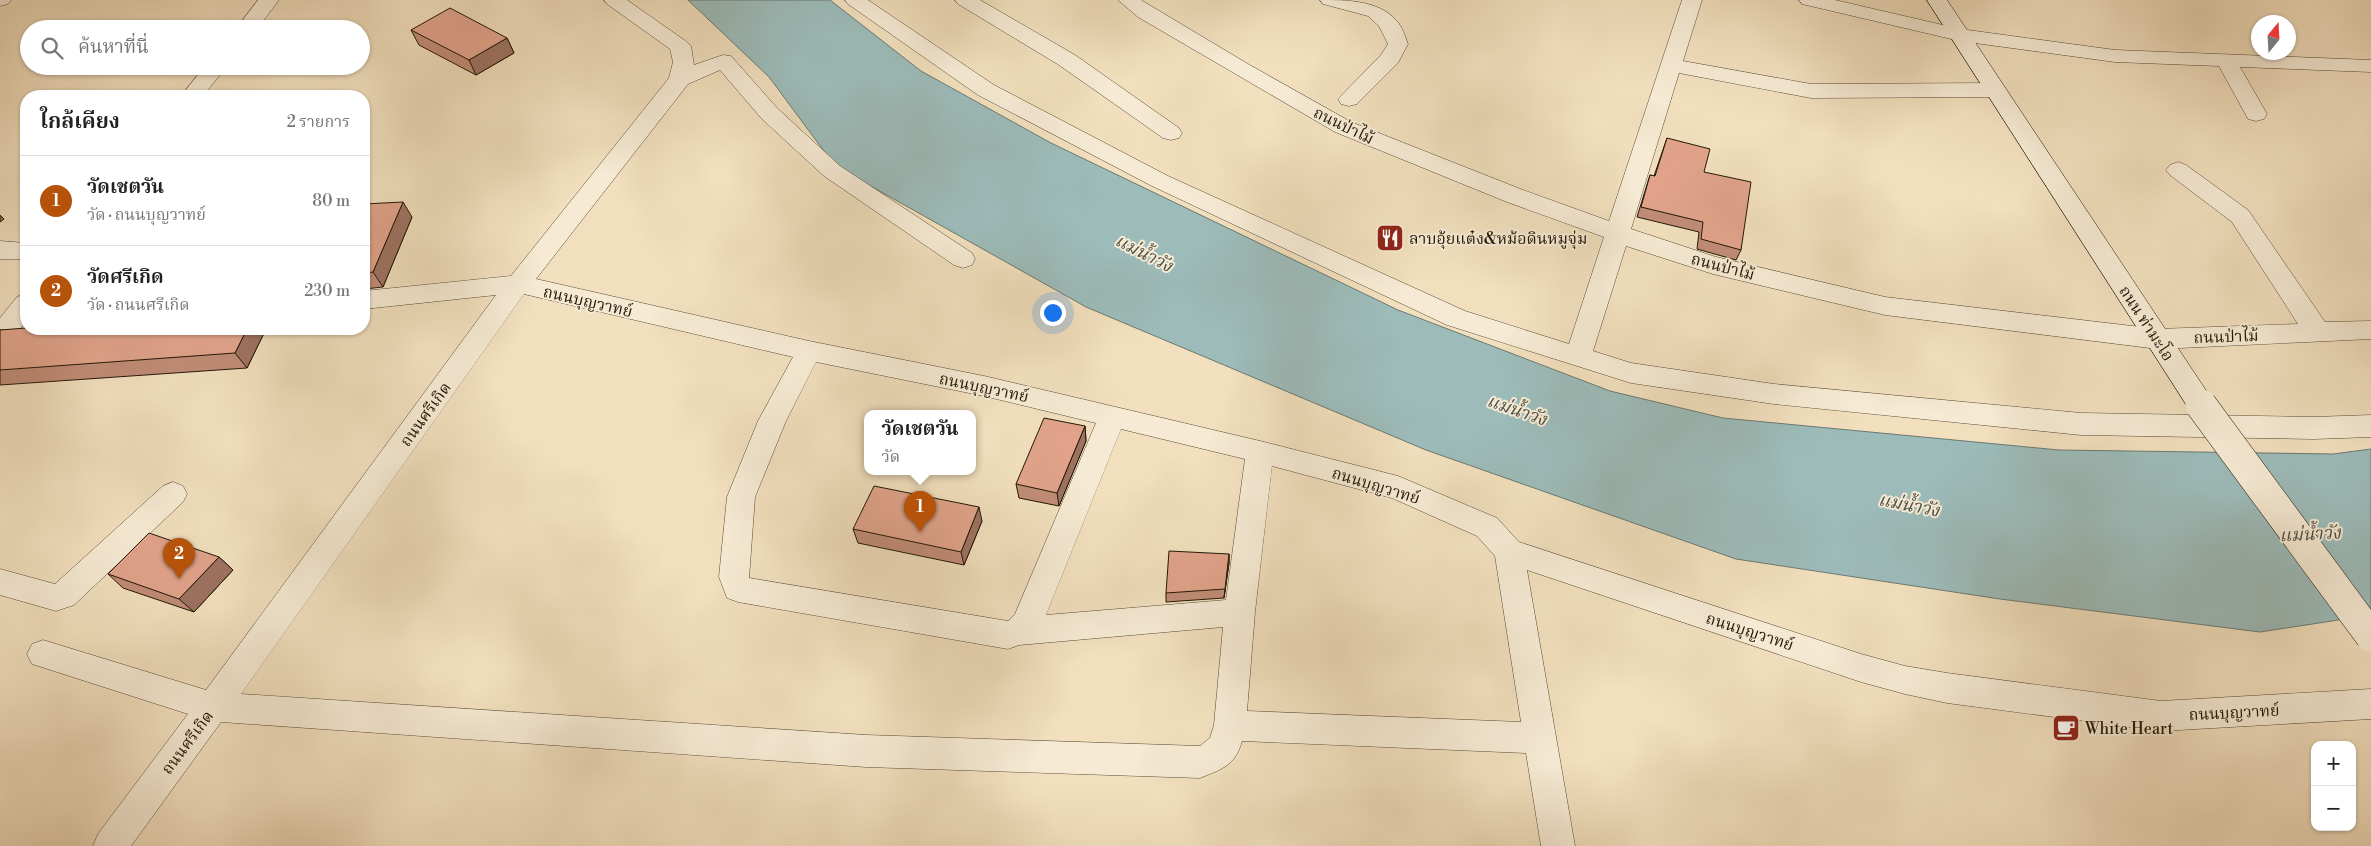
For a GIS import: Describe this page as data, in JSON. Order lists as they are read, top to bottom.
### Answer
{
  "streets": {
    "street": [
      "ถนนป่าไม้",
      "ถนนบุญวาทย์",
      "ถนน ท่ามะโอ",
      "ถนนศรีเกิด"
    ]
  },
  "crossings": [
    ["ถนนป่าไม้", "ถนน ท่ามะโอ"],
    ["ถนนบุญวาทย์", "ถนนศรีเกิด"]
  ],
  "water": ["แม่น้ำวัง"],
  "places": {
    "restaurant": ["ลาบอุ้ยแต๋ง&หม้อดินหมูจุ่ม"],
    "cafe": ["White Heart"]
  },
  "north": "top",
  "page": {
    "search": "ค้นหาที่นี่",
    "heading": ["ใกล้เคียง", "2 รายการ"],
    "list": [
      {
        "mark": "1",
        "name": "วัดเชตวัน",
        "note": "วัด · ถนนบุญวาทย์",
        "value": "80 m"
      },
      {
        "mark": "2",
        "name": "วัดศรีเกิด",
        "note": "วัด · ถนนศรีเกิด",
        "value": "230 m"
      }
    ],
    "popup": ["วัดเชตวัน", "วัด"],
    "pins": ["1", "2"],
    "map_buttons": ["+", "−"]
  }
}
